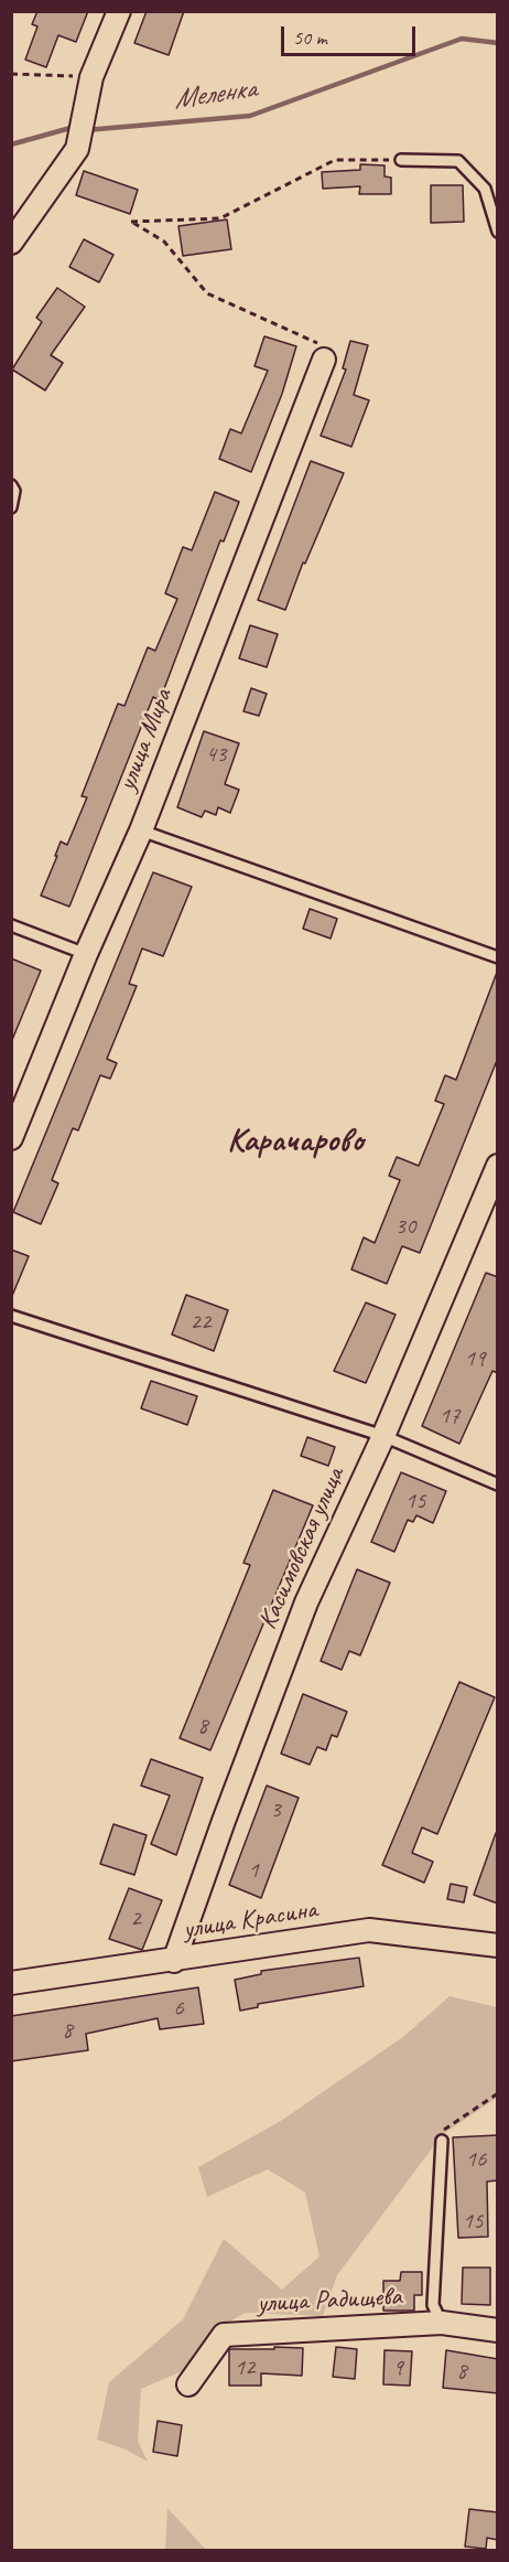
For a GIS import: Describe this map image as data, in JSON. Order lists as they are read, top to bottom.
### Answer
{
  "streets": {
    "street": [
      "улица Мира",
      "Касимовская улица",
      "улица Красина",
      "улица Радищева"
    ]
  },
  "crossings": [
    ["Касимовская улица", "улица Красина"]
  ],
  "districts": ["Карачарово"],
  "water": ["Меленка"],
  "house_numbers": [
    "43",
    "30",
    "22",
    "19",
    "17",
    "15",
    "8",
    "3",
    "1",
    "2",
    "6",
    "8",
    "16",
    "15",
    "12",
    "9",
    "8"
  ],
  "scale_bar": "50 m"
}
